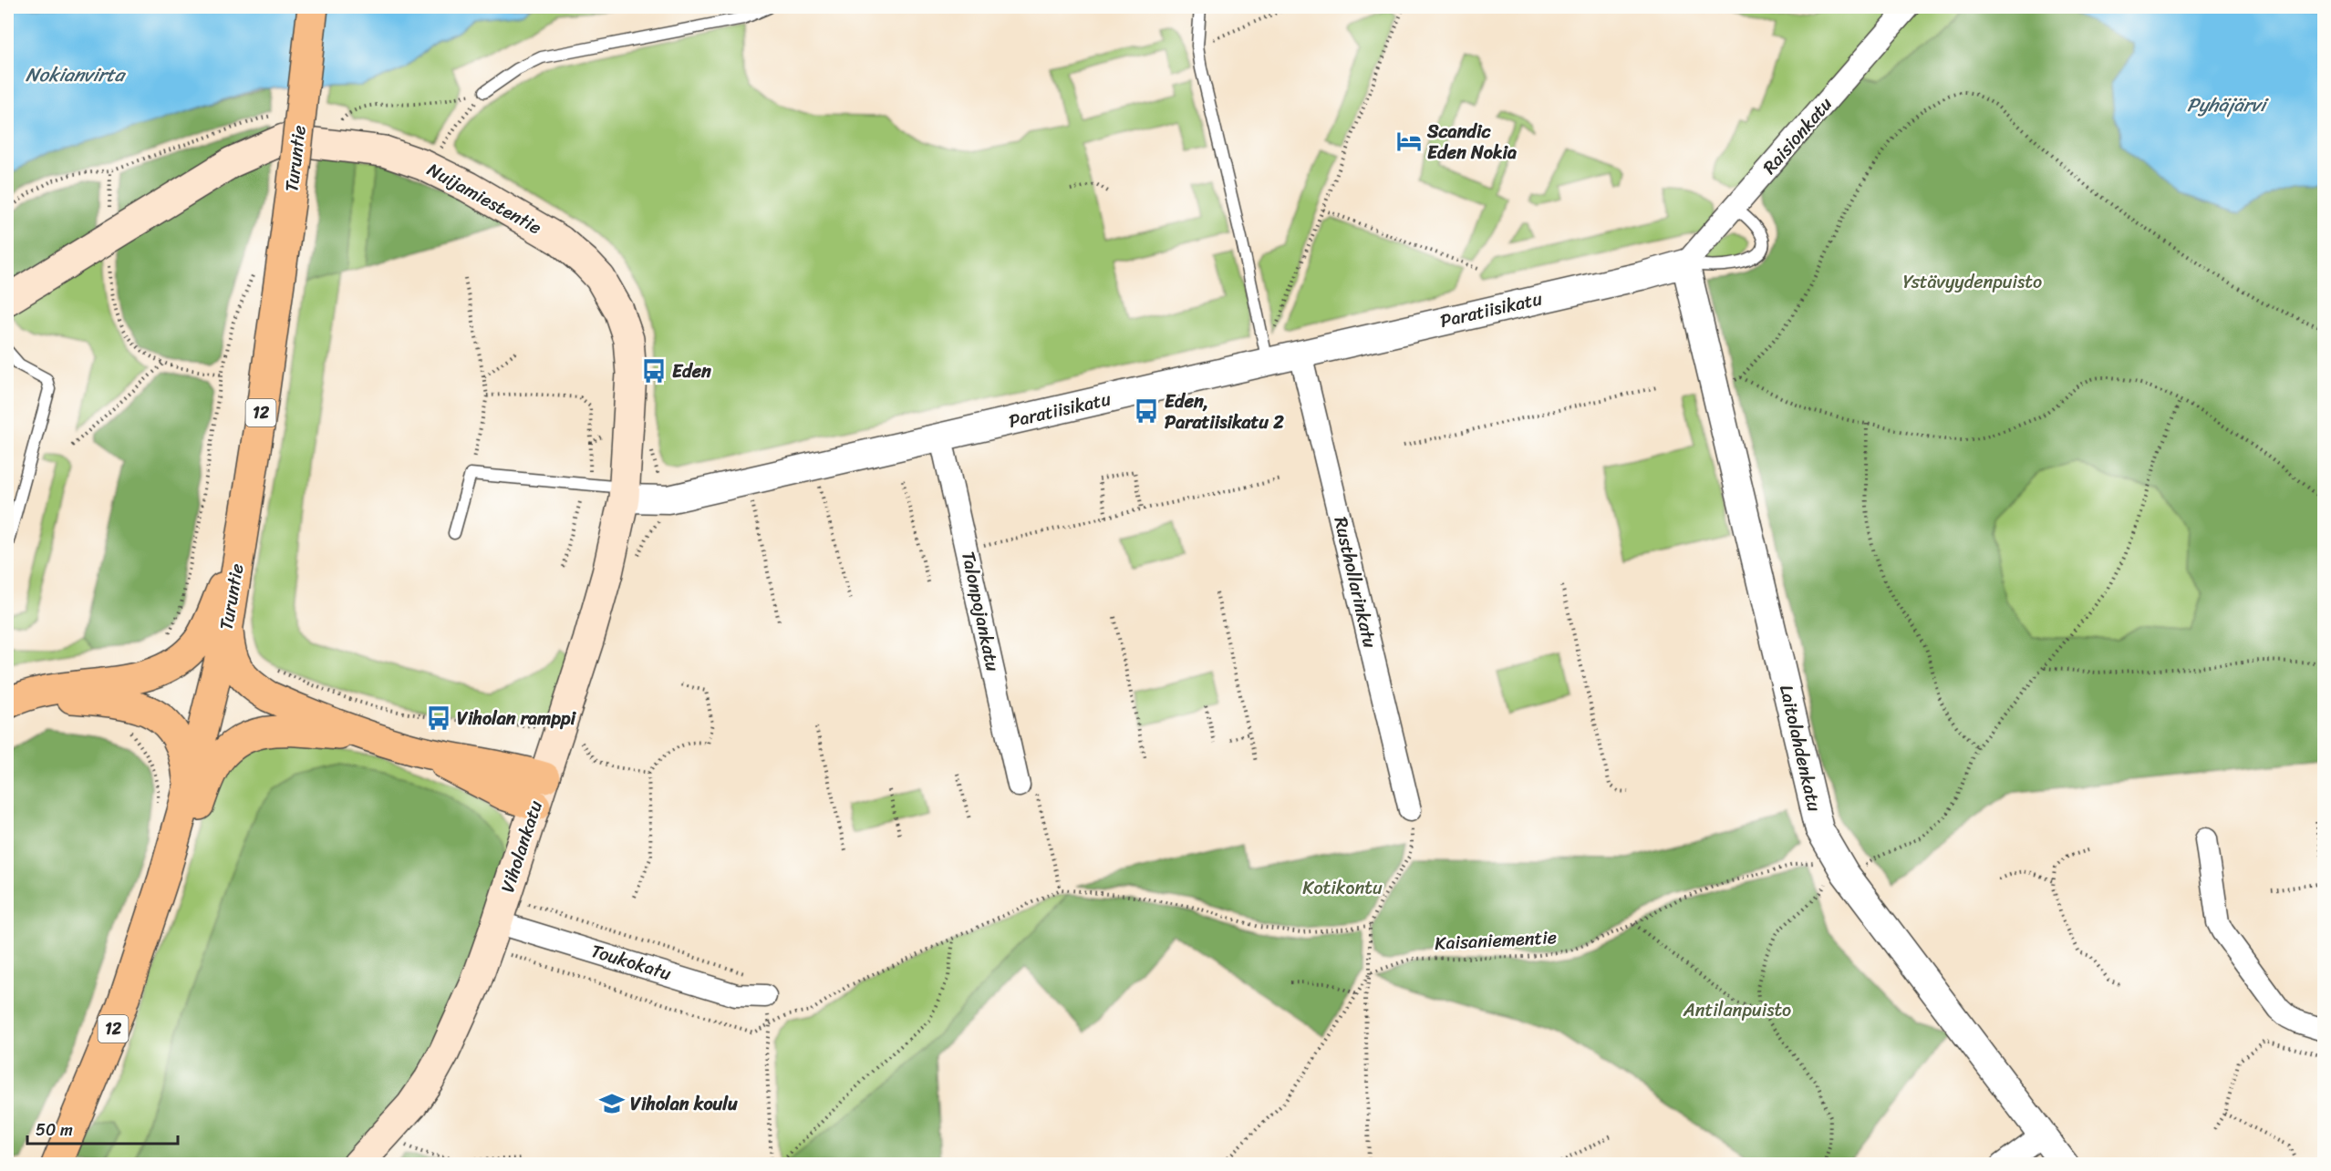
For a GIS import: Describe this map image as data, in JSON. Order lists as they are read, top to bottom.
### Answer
{
  "streets": {
    "highway": ["Turuntie", "12"],
    "main road": ["Nuijamiestentie", "Viholankatu"],
    "street": [
      "Raisionkatu",
      "Paratiisikatu",
      "Rusthollarinkatu",
      "Talonpojankatu",
      "Laitolahdenkatu",
      "Toukokatu"
    ],
    "path": ["Kaisaniementie"]
  },
  "crossings": [
    ["Raisionkatu", "Paratiisikatu"],
    ["Raisionkatu", "Laitolahdenkatu"],
    ["Nuijamiestentie", "Paratiisikatu"],
    ["Nuijamiestentie", "Viholankatu"],
    ["Paratiisikatu", "Rusthollarinkatu"],
    ["Paratiisikatu", "Talonpojankatu"],
    ["Paratiisikatu", "Laitolahdenkatu"],
    ["Paratiisikatu", "Viholankatu"],
    ["Viholankatu", "Toukokatu"]
  ],
  "water": ["Nokianvirta", "Pyhäjärvi"],
  "parks": ["Ystävyydenpuisto", "Kotikontu", "Antilanpuisto"],
  "places": {
    "hotel": ["Scandic Eden Nokia"],
    "bus stop": ["Eden", "Eden, Paratiisikatu 2", "Viholan ramppi"],
    "school or university": ["Viholan koulu"]
  },
  "scale_bar": "50 m"
}
